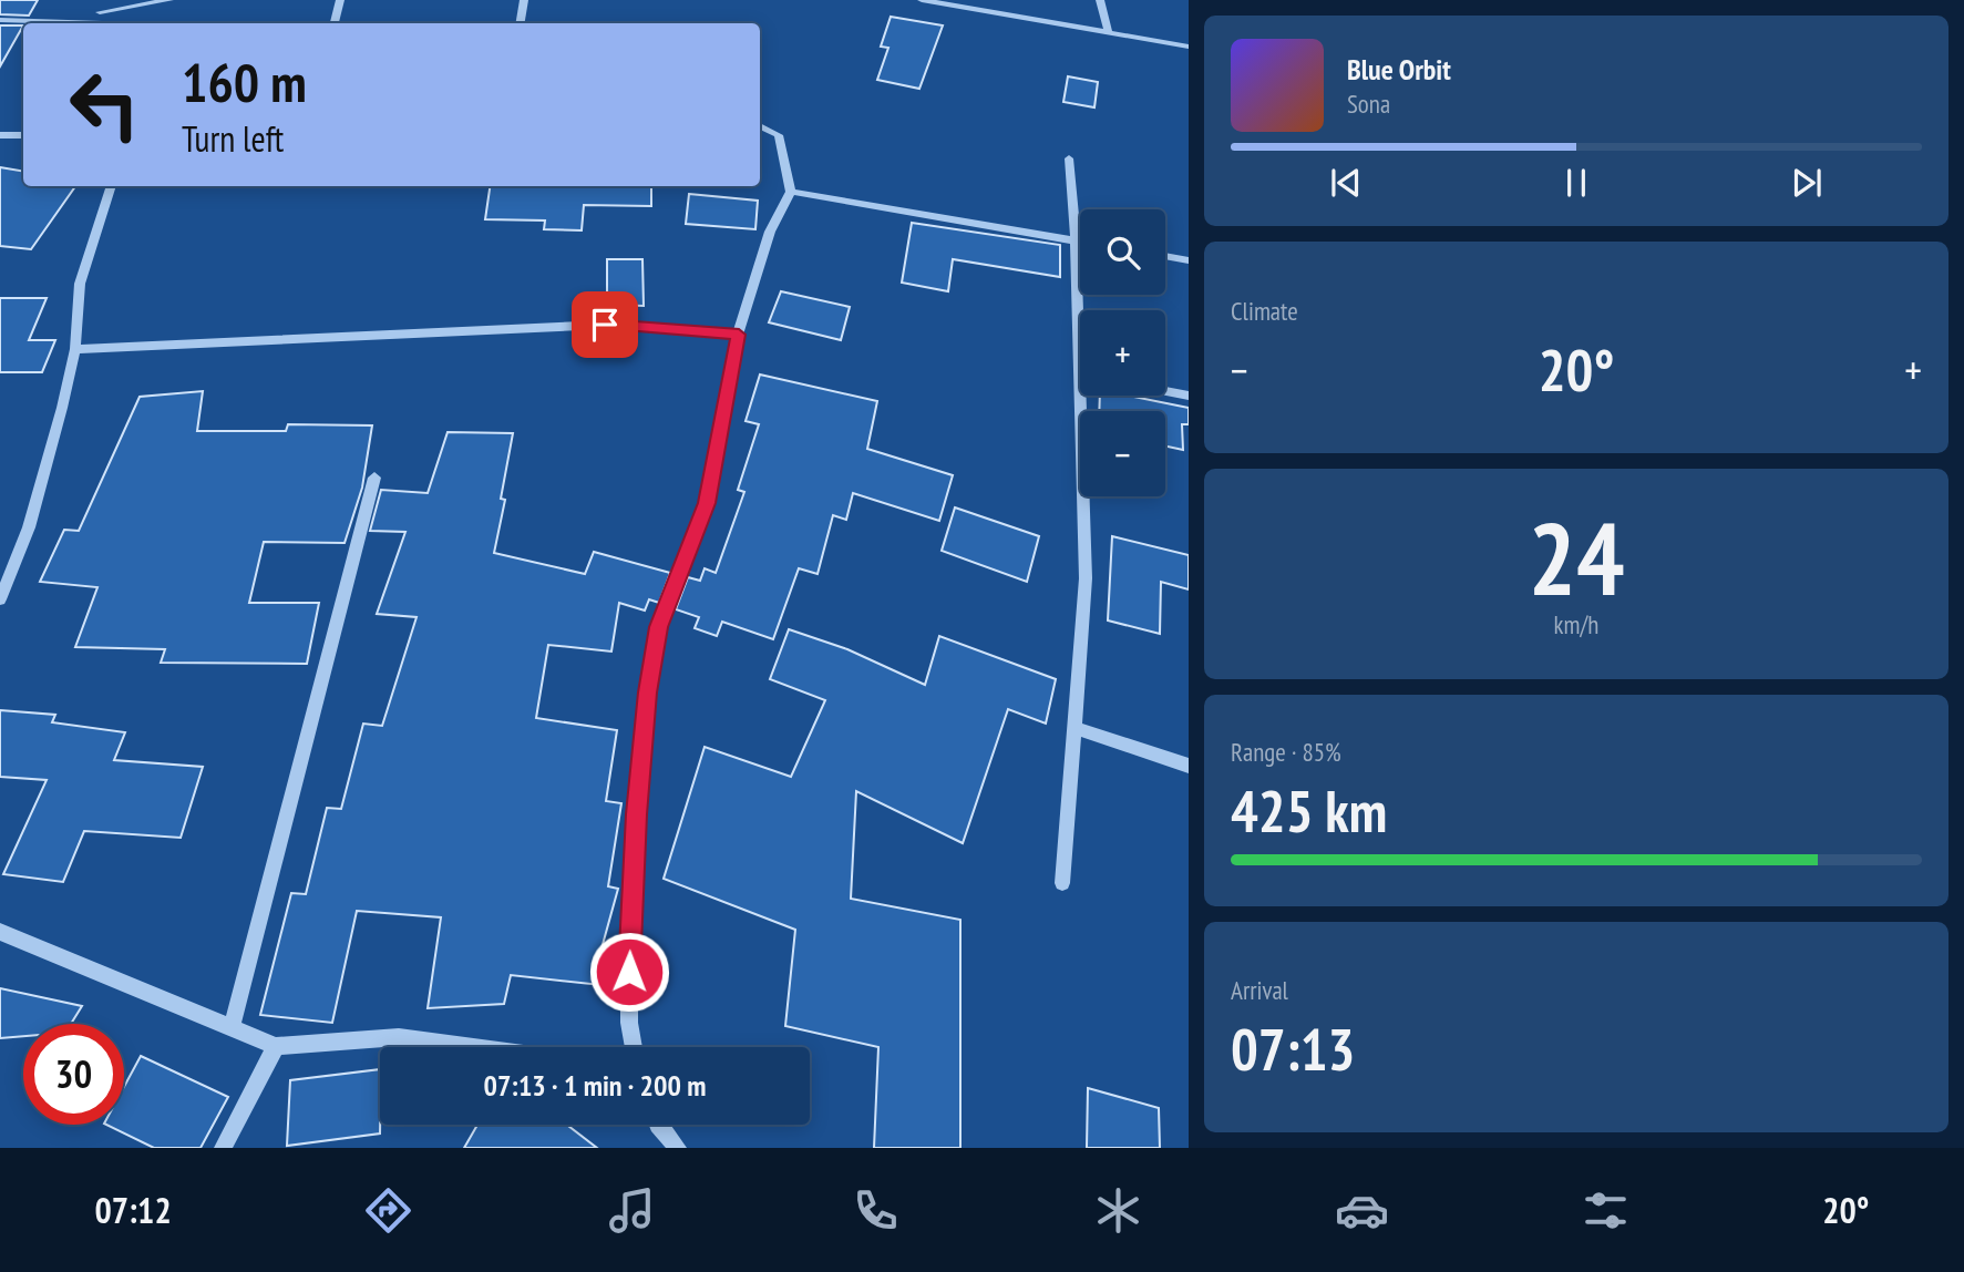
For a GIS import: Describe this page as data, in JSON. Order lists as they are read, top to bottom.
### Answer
{
  "page": {
    "turn": ["160 m", "Turn left"],
    "song": ["Blue Orbit", "Sona"],
    "map_buttons": ["+", "−"],
    "tile": [
      "Climate",
      ["24", "km/h"],
      ["Range · 85%", "425 km"],
      ["Arrival", "07:13"]
    ],
    "heat": ["−", "20°", "+"],
    "limit": "30",
    "trip": "07:13 · 1 min · 200 m",
    "tabs": ["07:12", "20°"]
  }
}
